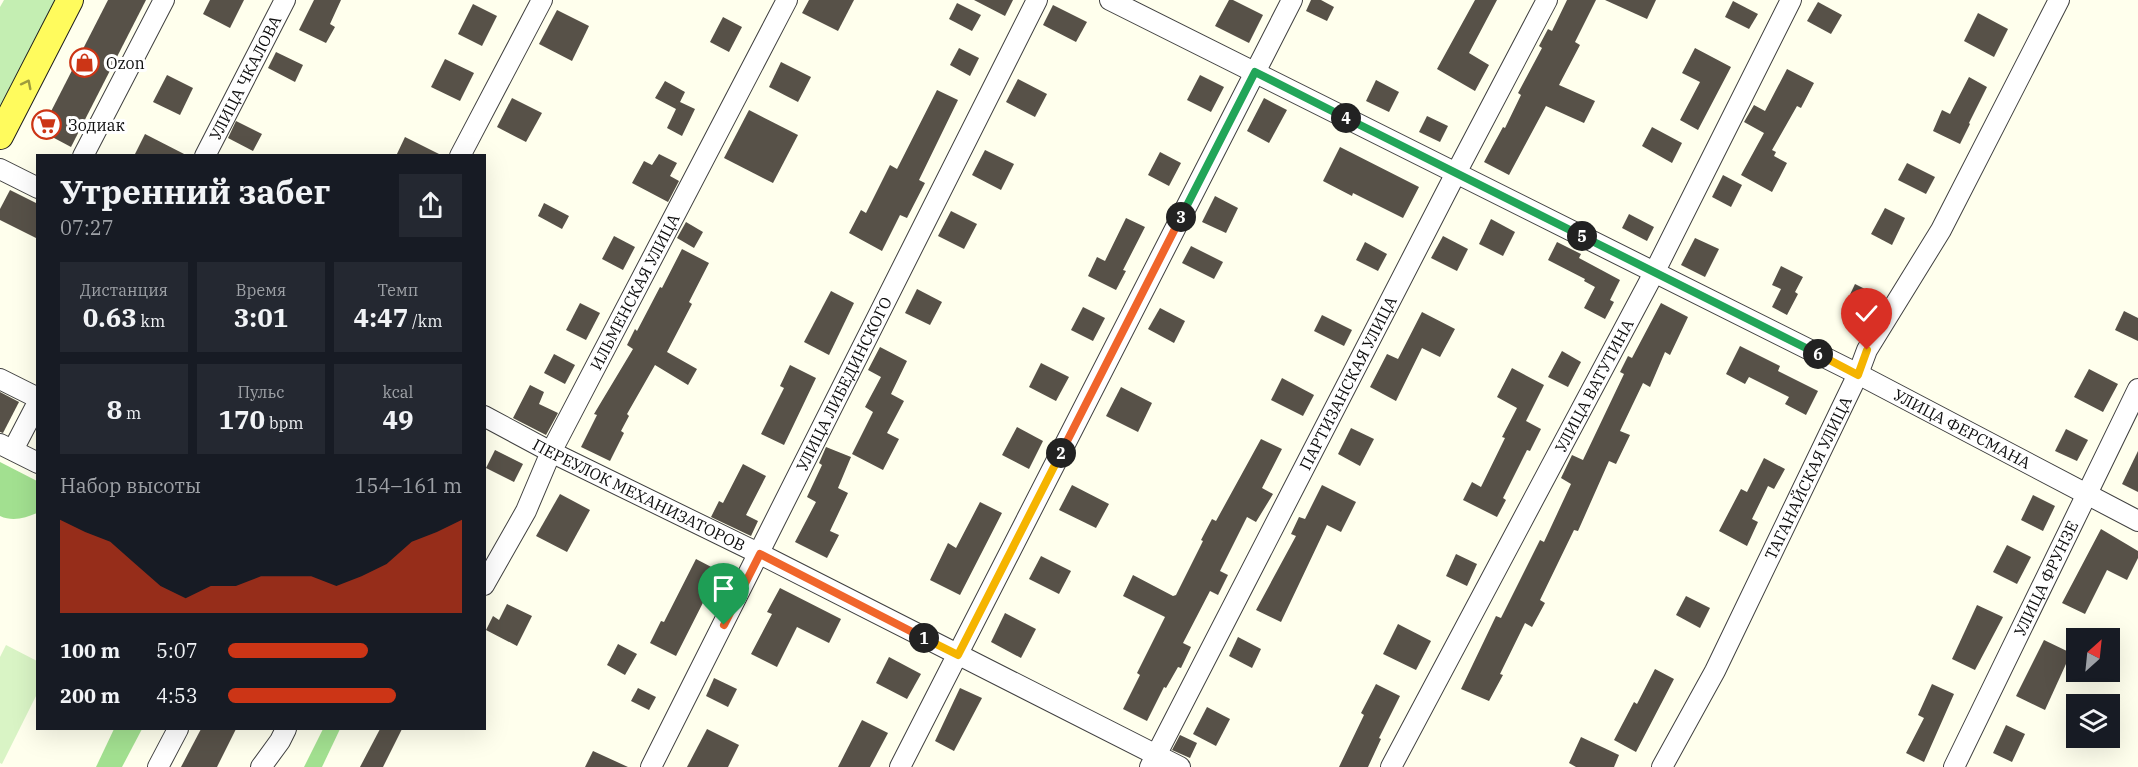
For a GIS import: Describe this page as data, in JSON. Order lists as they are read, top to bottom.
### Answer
{
  "streets": {
    "street": [
      "УЛИЦА ЧКАЛОВА",
      "ИЛЬМЕНСКАЯ УЛИЦА",
      "ПАРТИЗАНСКАЯ УЛИЦА",
      "УЛИЦА ЛИБЕДИНСКОГО",
      "УЛИЦА ВАТУТИНА",
      "УЛИЦА ФЕРСМАНА",
      "ТАГАНАЙСКАЯ УЛИЦА",
      "ПЕРЕУЛОК МЕХАНИЗАТОРОВ",
      "УЛИЦА ФРУНЗЕ"
    ]
  },
  "crossings": [
    ["ИЛЬМЕНСКАЯ УЛИЦА", "ПЕРЕУЛОК МЕХАНИЗАТОРОВ"],
    ["ПАРТИЗАНСКАЯ УЛИЦА", "УЛИЦА ФЕРСМАНА"],
    ["ПАРТИЗАНСКАЯ УЛИЦА", "ПЕРЕУЛОК МЕХАНИЗАТОРОВ"],
    ["УЛИЦА ЛИБЕДИНСКОГО", "ПЕРЕУЛОК МЕХАНИЗАТОРОВ"],
    ["УЛИЦА ВАТУТИНА", "УЛИЦА ФЕРСМАНА"],
    ["УЛИЦА ФЕРСМАНА", "ТАГАНАЙСКАЯ УЛИЦА"],
    ["УЛИЦА ФЕРСМАНА", "УЛИЦА ФРУНЗЕ"]
  ],
  "places": {
    "shop": ["Ozon"],
    "supermarket": ["Зодиак"]
  },
  "north": "top right",
  "page": {
    "pins": [
      "4",
      "3",
      "5",
      "6",
      "2",
      "1"
    ],
    "heading": ["Утренний забег", "07:27"],
    "stats": [
      ["Дистанция", "0.63 km"],
      ["Время", "3:01"],
      ["Темп", "4:47 /km"],
      ["8 m"],
      ["Пульс", "170 bpm"],
      ["kcal", "49"]
    ],
    "chart": ["Набор высоты", "154–161 m"],
    "list": [
      {
        "name": "100 m",
        "note": "5:07"
      },
      {
        "name": "200 m",
        "note": "4:53"
      }
    ]
  }
}
